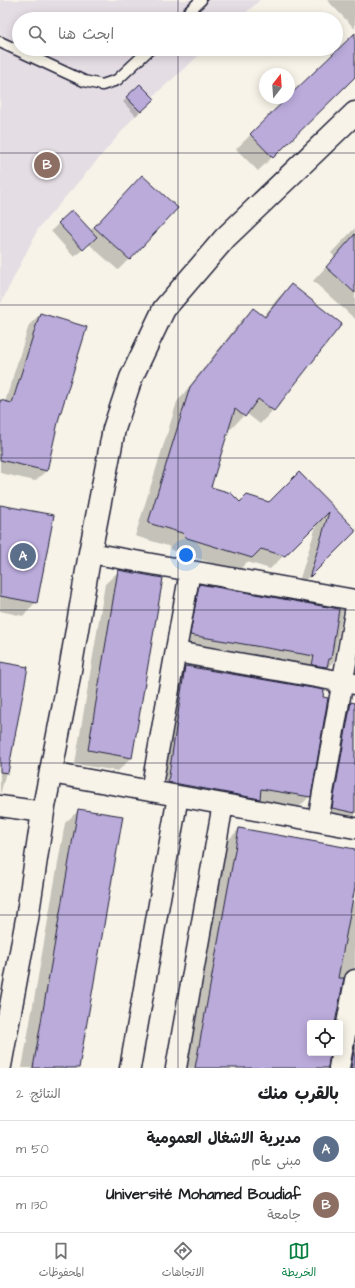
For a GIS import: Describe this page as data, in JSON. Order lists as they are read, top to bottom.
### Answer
{
  "north": "top",
  "page": {
    "search": "ابحث هنا",
    "pins": ["B", "A"],
    "heading": ["بالقرب منك", "النتائج: 2"],
    "list": [
      {
        "mark": "A",
        "name": "مديرية الاشغال العمومية",
        "note": "مبنى عام",
        "value": "50 m"
      },
      {
        "mark": "B",
        "name": "Université Mohamed Boudiaf",
        "note": "جامعة",
        "value": "130 m"
      }
    ],
    "nav": ["الخريطة", "الاتجاهات", "المحفوظات"]
  }
}
